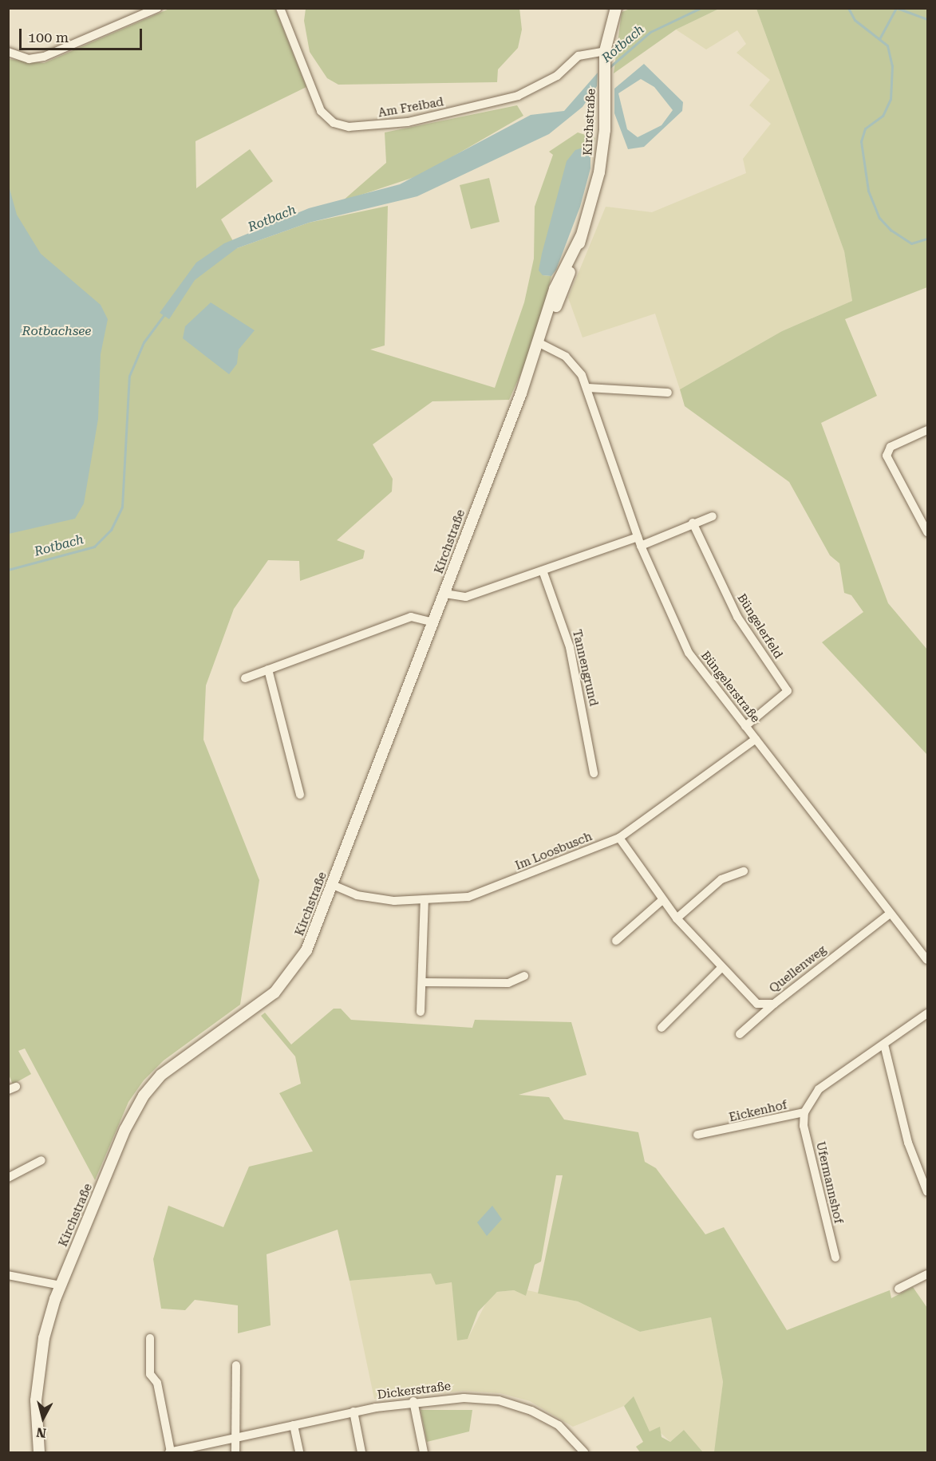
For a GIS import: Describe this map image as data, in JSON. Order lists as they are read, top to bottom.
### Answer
{
  "streets": {
    "street": [
      "Am Freibad",
      "Kirchstraße",
      "Büngelerfeld",
      "Tannengrund",
      "Büngelerstraße",
      "Im Loosbusch",
      "Quellenweg",
      "Eickenhof",
      "Ufermannshof",
      "Dickerstraße"
    ]
  },
  "crossings": [
    ["Am Freibad", "Kirchstraße"],
    ["Kirchstraße", "Büngelerstraße"],
    ["Kirchstraße", "Im Loosbusch"],
    ["Büngelerfeld", "Büngelerstraße"],
    ["Büngelerstraße", "Im Loosbusch"],
    ["Büngelerstraße", "Quellenweg"],
    ["Im Loosbusch", "Quellenweg"],
    ["Eickenhof", "Ufermannshof"]
  ],
  "water": ["Rotbach", "Rotbachsee"],
  "scale_bar": "100 m",
  "north": "bottom"
}
